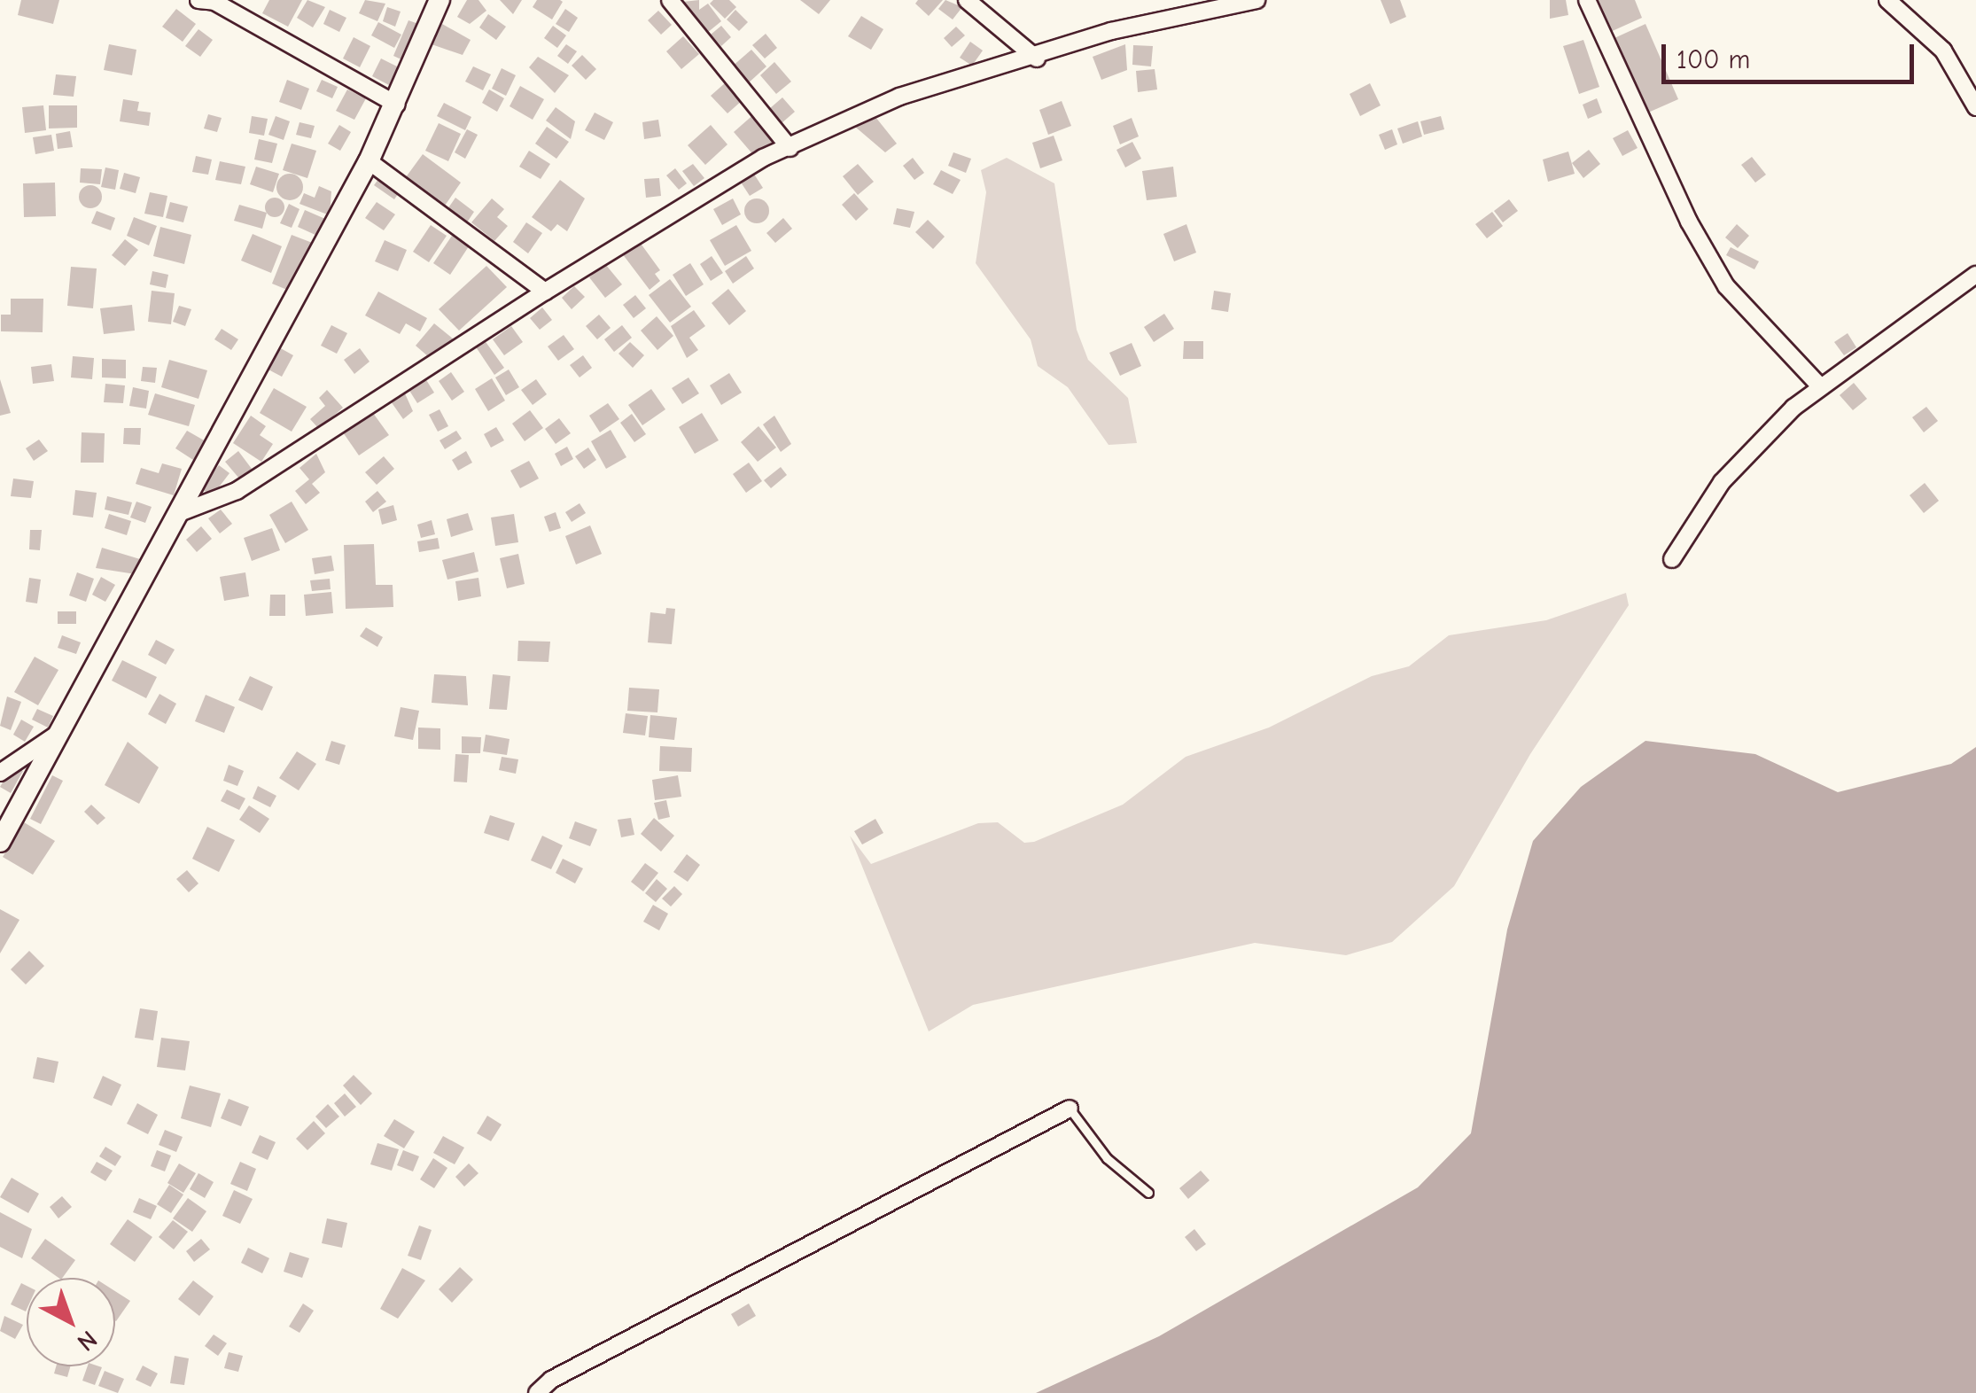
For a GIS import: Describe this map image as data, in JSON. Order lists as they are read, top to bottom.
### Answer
{
  "scale_bar": "100 m",
  "north": "bottom right"
}
